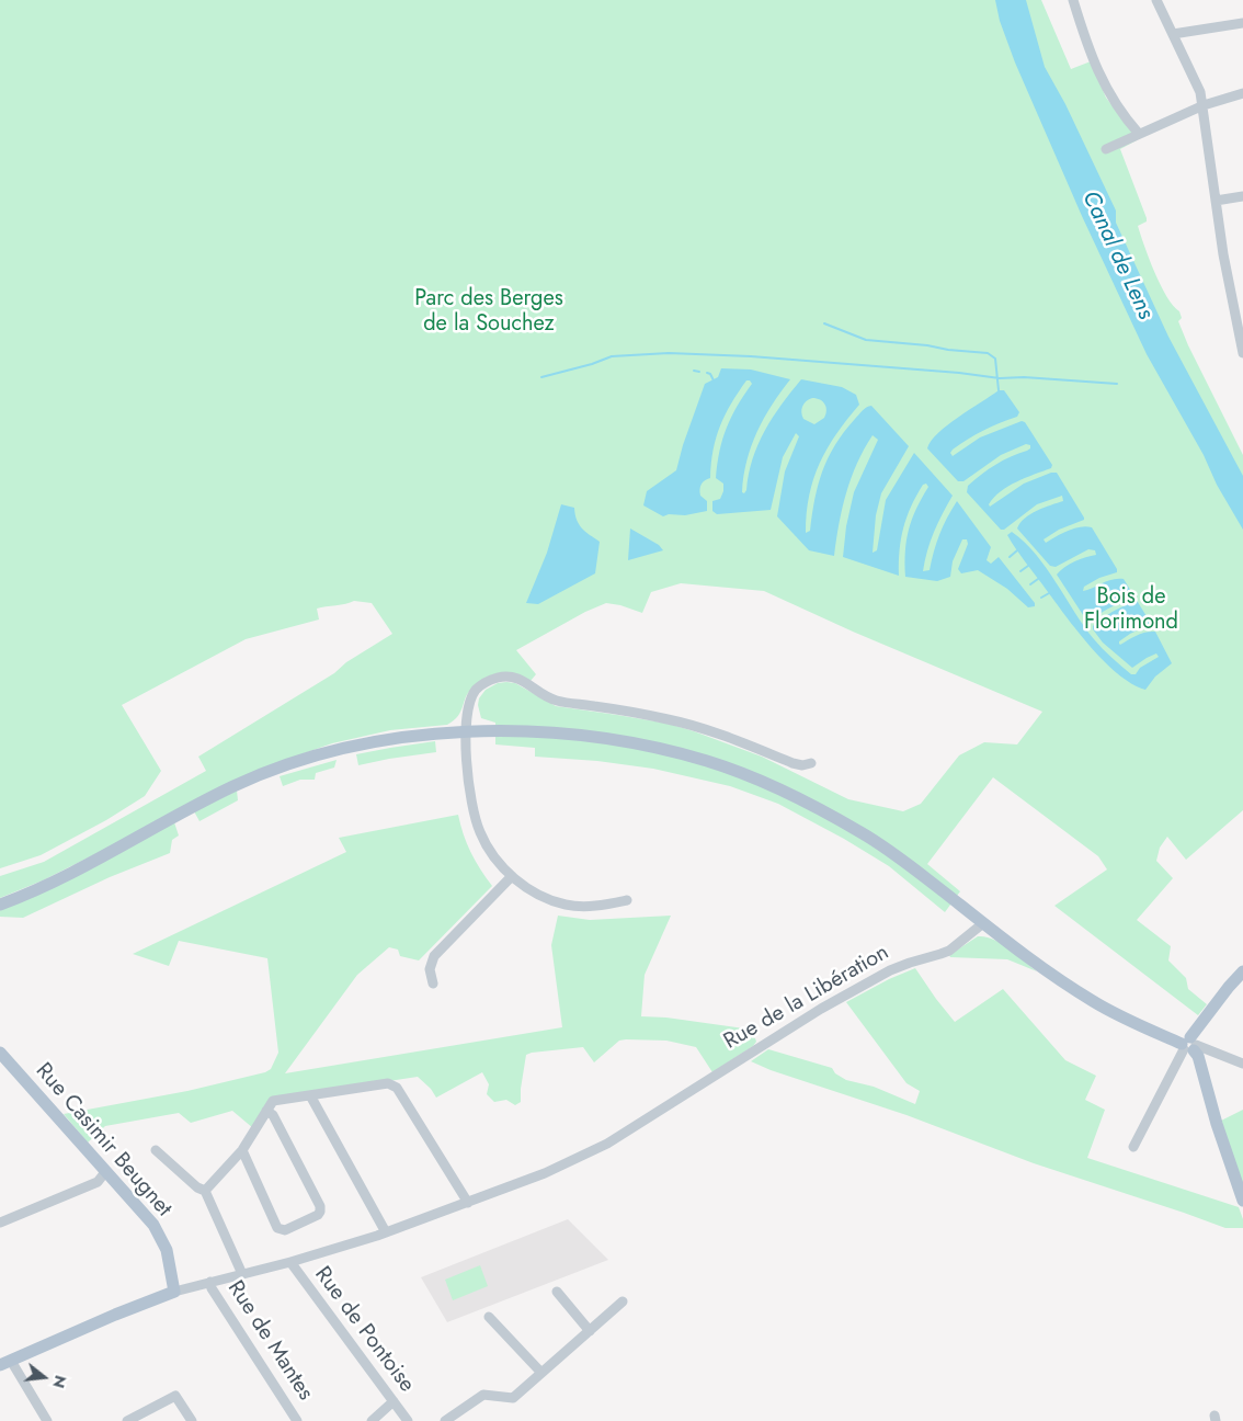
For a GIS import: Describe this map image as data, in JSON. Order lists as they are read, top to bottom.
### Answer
{
  "streets": {
    "main road": ["Rue Casimir Beugnet"],
    "street": ["Rue de la Libération", "Rue de Pontoise", "Rue de Mantes"]
  },
  "crossings": [
    ["Rue de la Libération", "Rue Casimir Beugnet"],
    ["Rue de la Libération", "Rue de Pontoise"],
    ["Rue de la Libération", "Rue de Mantes"]
  ],
  "water": ["Canal de Lens"],
  "parks": ["Parc des Berges de la Souchez", "Bois de Florimond"],
  "north": "right"
}
